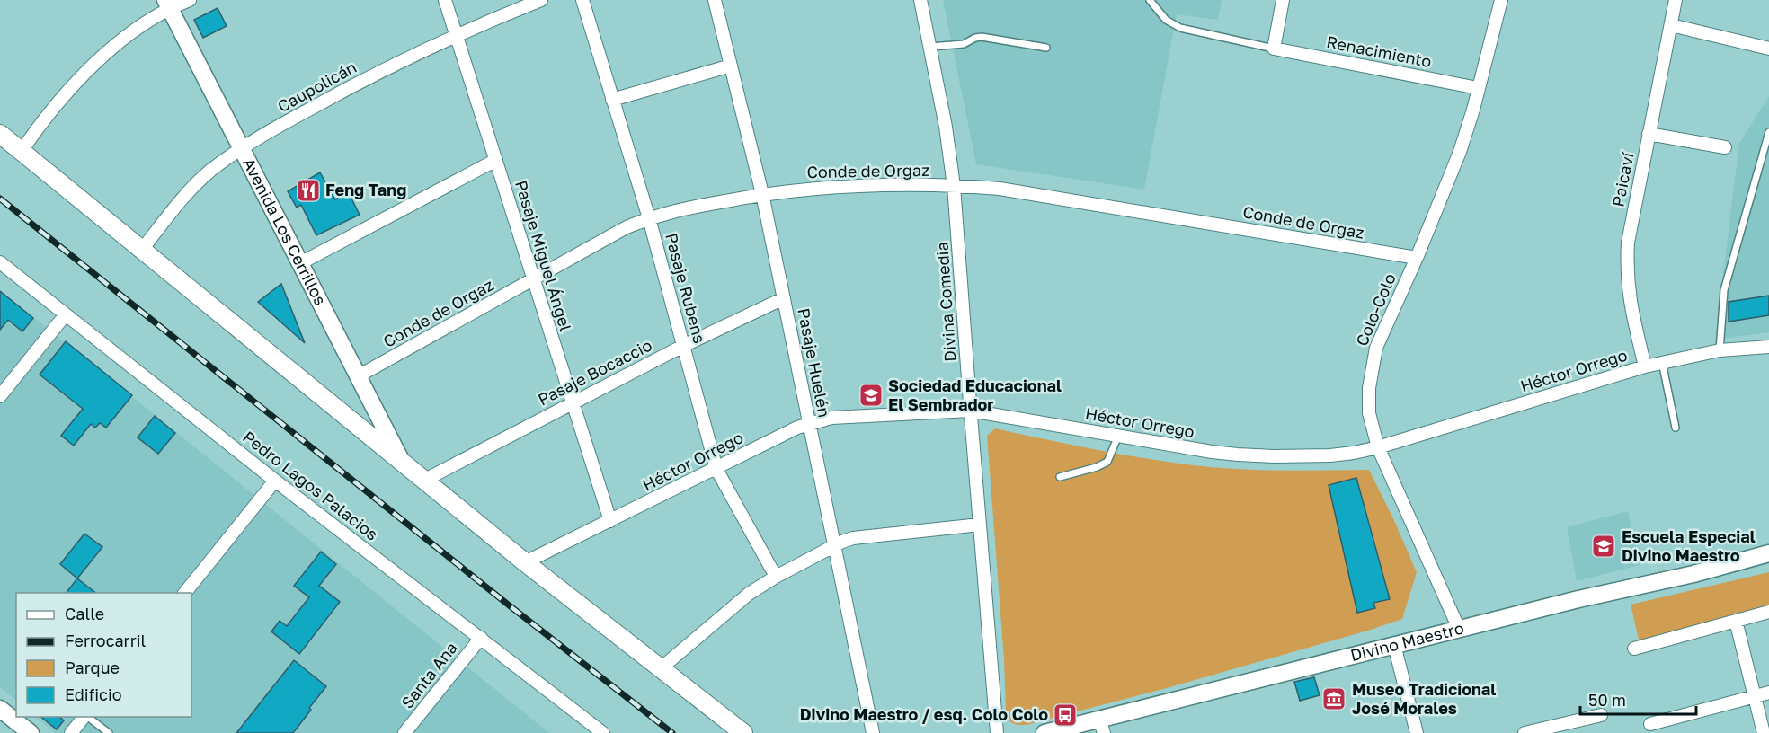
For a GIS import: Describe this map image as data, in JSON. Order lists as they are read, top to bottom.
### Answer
{
  "streets": {
    "street": [
      "Renacimiento",
      "Caupolicán",
      "Conde de Orgaz",
      "Paicaví",
      "Avenida Los Cerrillos",
      "Pasaje Miguel Ángel",
      "Pasaje Rubens",
      "Divina Comedia",
      "Colo-Colo",
      "Pasaje Huelén",
      "Héctor Orrego",
      "Pasaje Bocaccio",
      "Pedro Lagos Palacios",
      "Divino Maestro",
      "Santa Ana"
    ]
  },
  "crossings": [
    ["Renacimiento", "Colo-Colo"],
    ["Caupolicán", "Avenida Los Cerrillos"],
    ["Caupolicán", "Pasaje Miguel Ángel"],
    ["Conde de Orgaz", "Avenida Los Cerrillos"],
    ["Conde de Orgaz", "Pasaje Miguel Ángel"],
    ["Conde de Orgaz", "Pasaje Rubens"],
    ["Conde de Orgaz", "Divina Comedia"],
    ["Conde de Orgaz", "Colo-Colo"],
    ["Conde de Orgaz", "Pasaje Huelén"],
    ["Paicaví", "Héctor Orrego"],
    ["Pasaje Miguel Ángel", "Héctor Orrego"],
    ["Pasaje Miguel Ángel", "Pasaje Bocaccio"],
    ["Pasaje Rubens", "Héctor Orrego"],
    ["Pasaje Rubens", "Pasaje Bocaccio"],
    ["Divina Comedia", "Héctor Orrego"],
    ["Colo-Colo", "Héctor Orrego"],
    ["Colo-Colo", "Divino Maestro"],
    ["Pasaje Huelén", "Héctor Orrego"],
    ["Pasaje Huelén", "Pasaje Bocaccio"],
    ["Pedro Lagos Palacios", "Santa Ana"]
  ],
  "places": {
    "restaurant": ["Feng Tang"],
    "school or university": ["Sociedad Educacional El Sembrador", "Escuela Especial Divino Maestro"],
    "museum": ["Museo Tradicional José Morales"],
    "bus stop": ["Divino Maestro / esq. Colo Colo"]
  },
  "legend": [
    "Calle",
    "Ferrocarril",
    "Parque",
    "Edificio"
  ],
  "scale_bar": "50 m"
}
